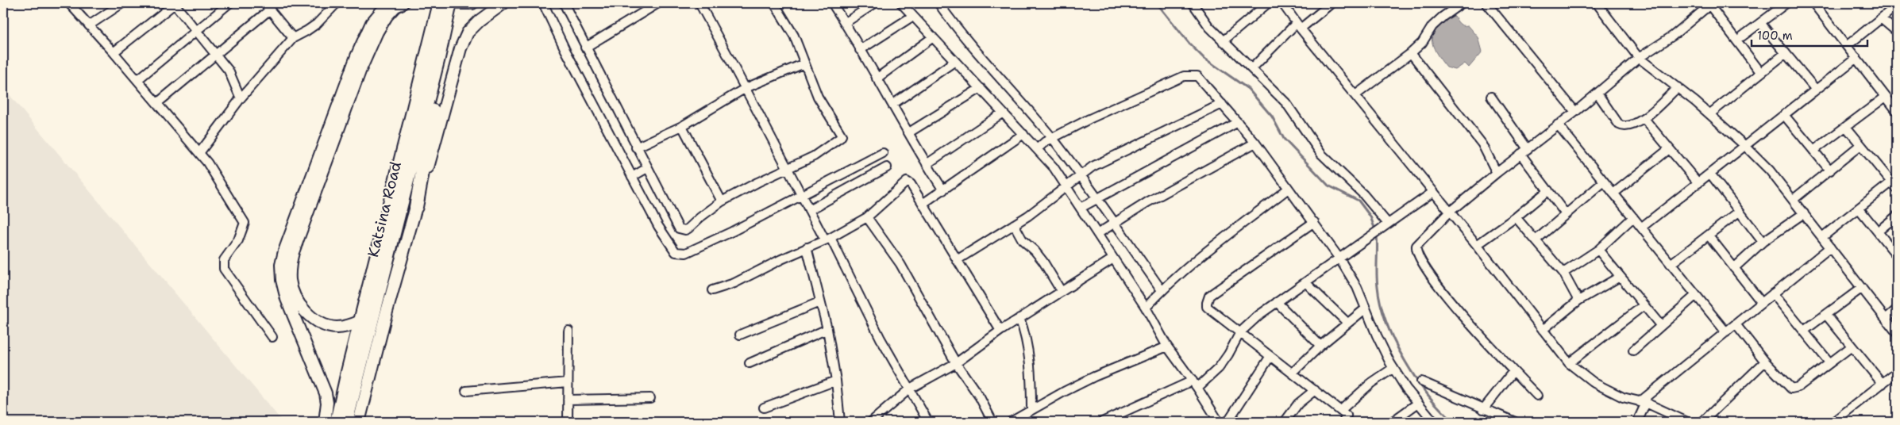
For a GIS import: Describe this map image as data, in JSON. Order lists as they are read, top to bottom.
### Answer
{
  "streets": {
    "highway": ["Katsina Road"]
  },
  "scale_bar": "100 m"
}
